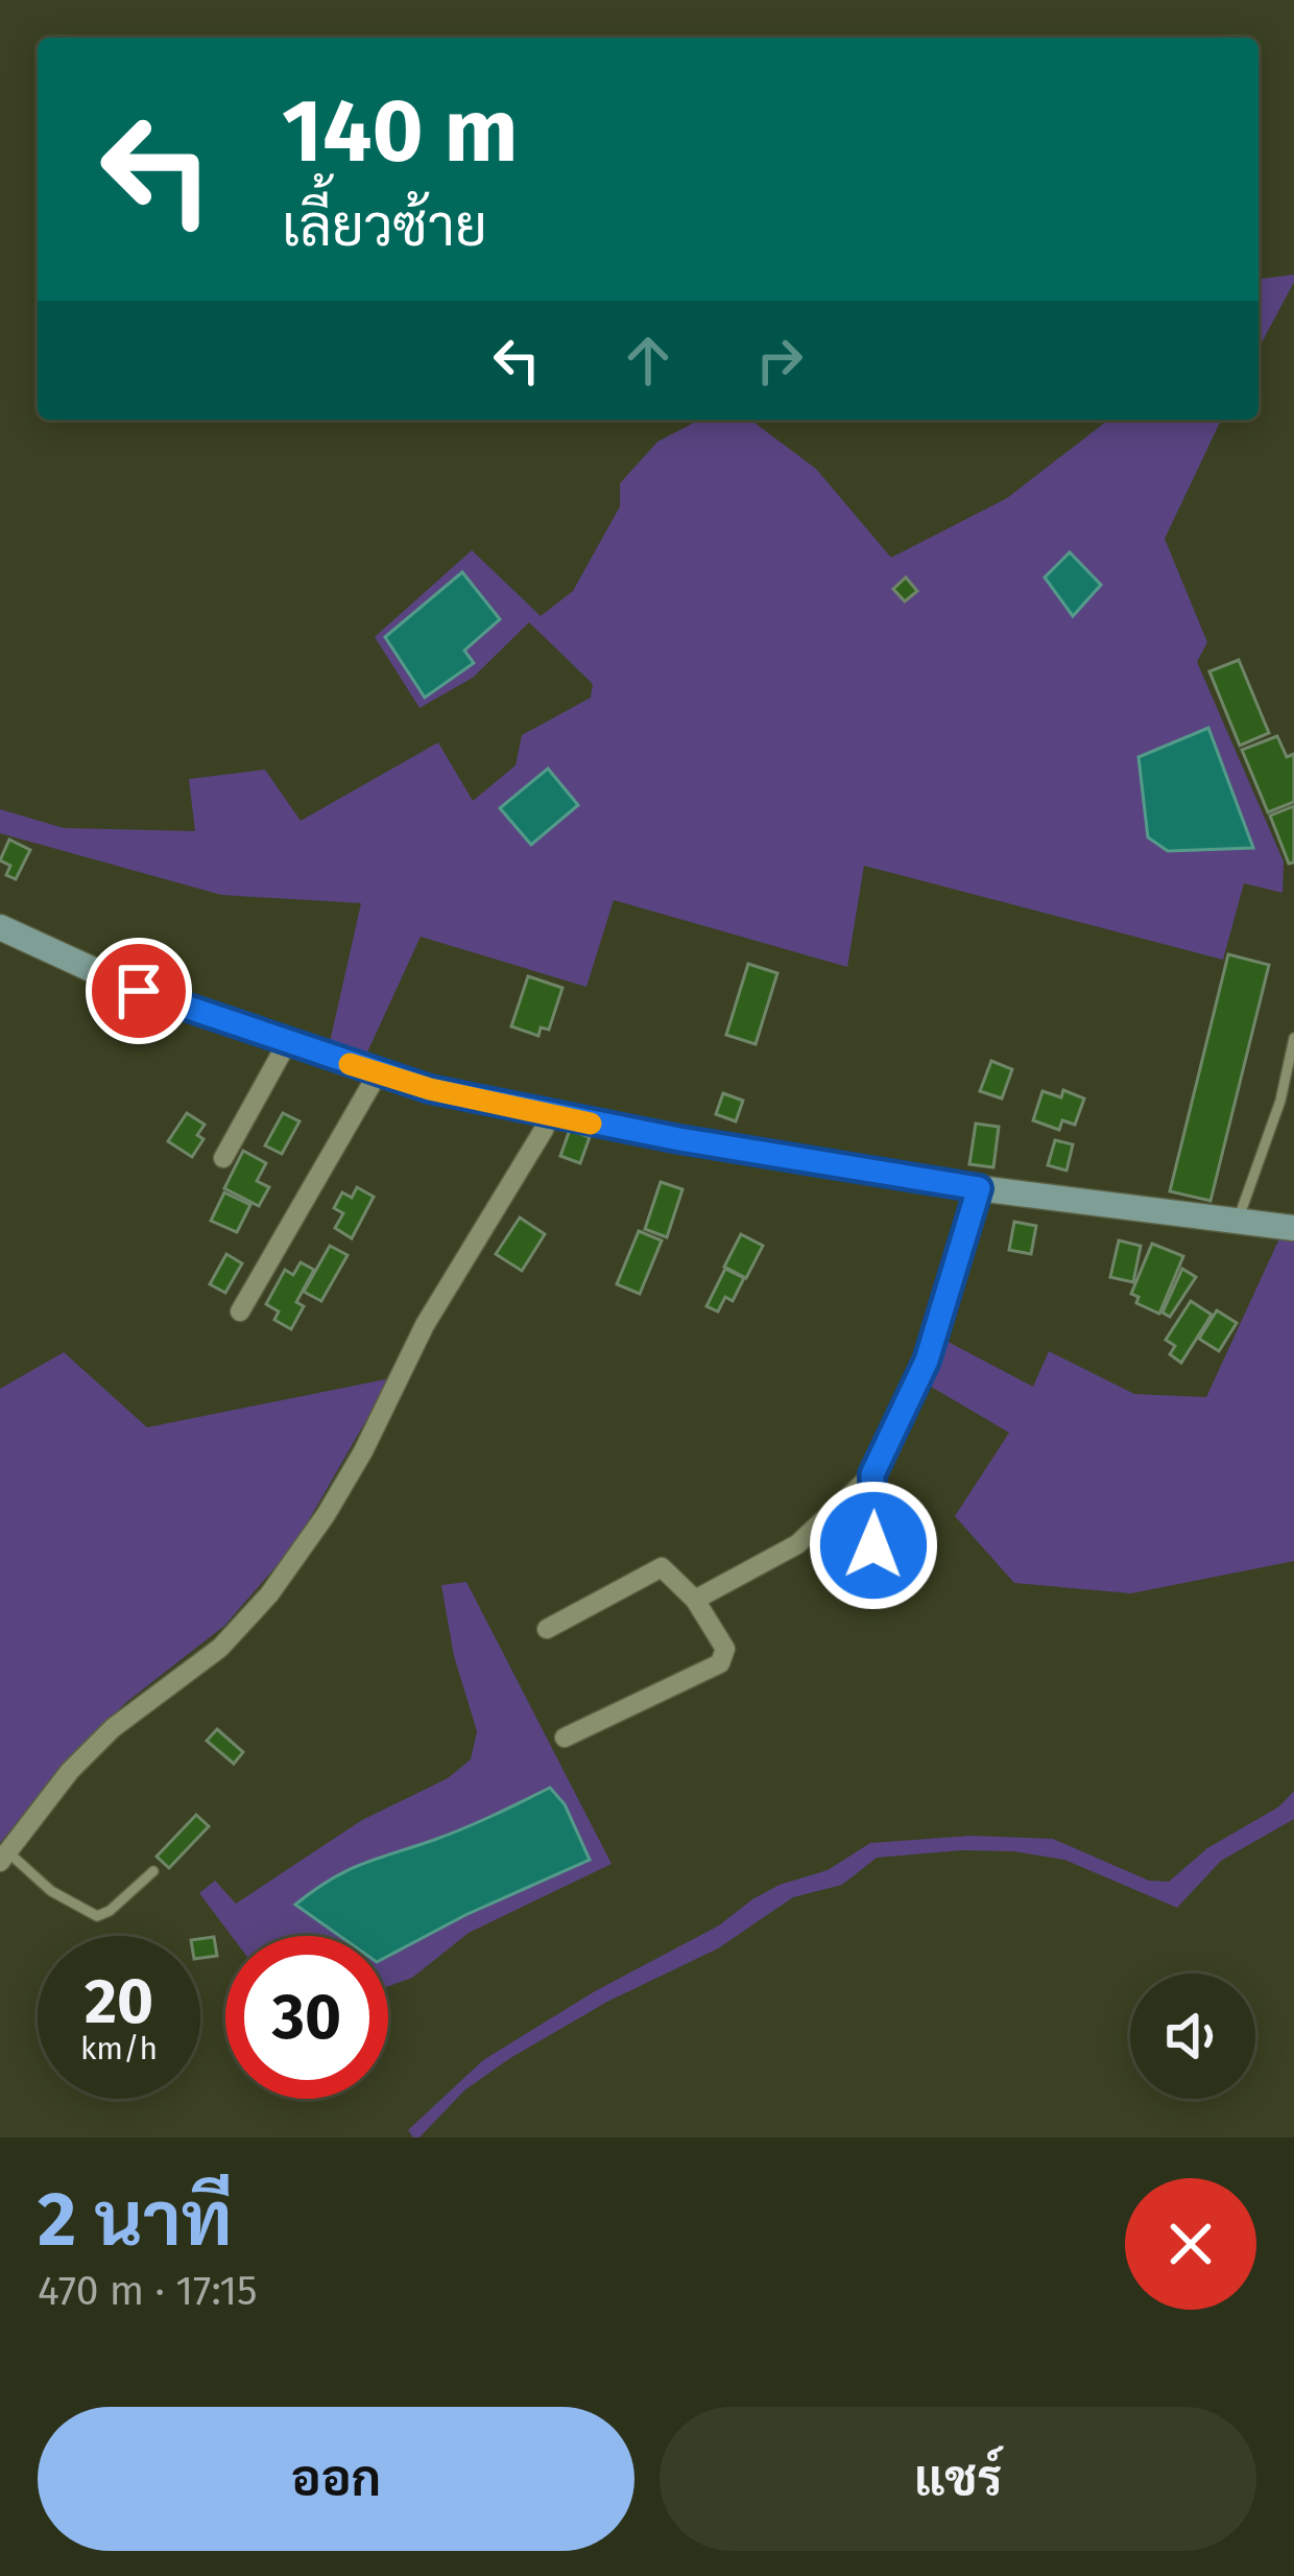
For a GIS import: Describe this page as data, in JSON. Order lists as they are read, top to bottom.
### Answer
{
  "page": {
    "turn": ["140 m", "เลี้ยวซ้าย"],
    "speed": "20 km/h",
    "limit": "30",
    "heading": ["2 นาที", "470 m · 17:15"],
    "buttons": ["ออก", "แชร์"]
  }
}
